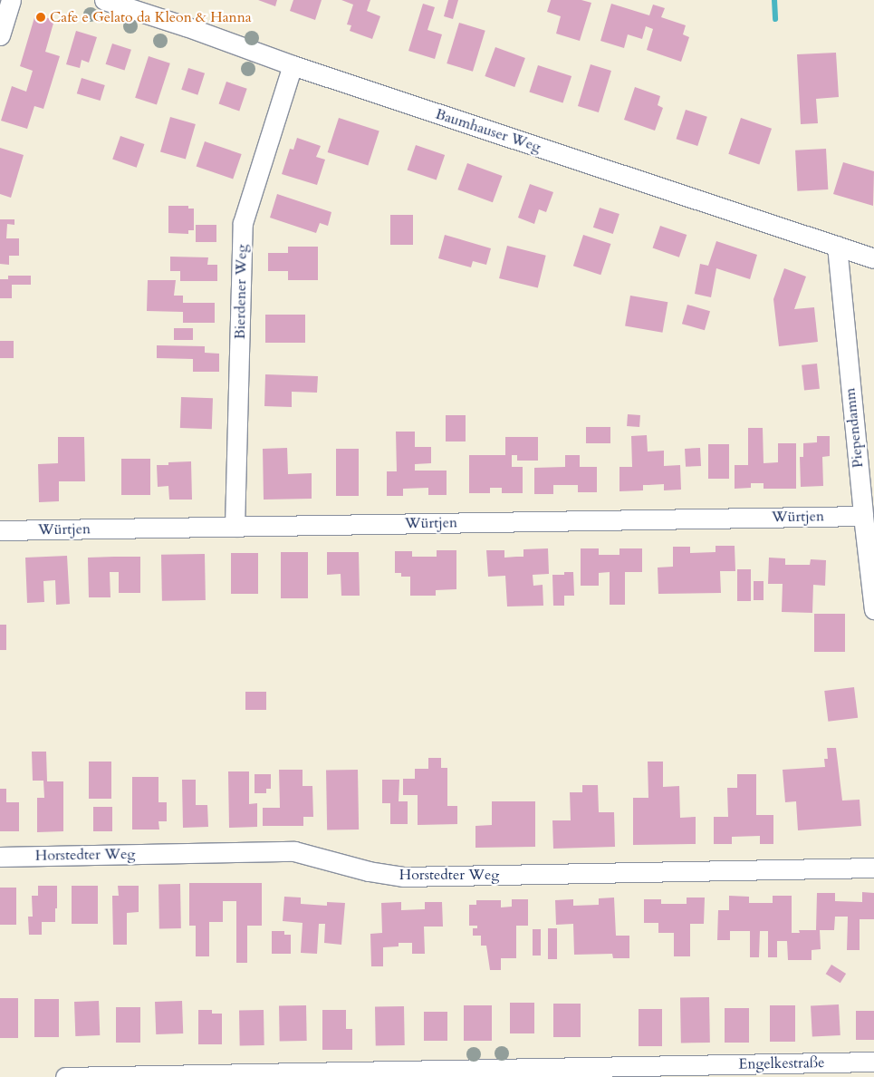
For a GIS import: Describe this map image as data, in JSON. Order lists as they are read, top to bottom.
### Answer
{
  "streets": {
    "street": [
      "Baumhauser Weg",
      "Bierdener Weg",
      "Piependamm",
      "Würtjen",
      "Horstedter Weg",
      "Engelkestraße"
    ]
  },
  "crossings": [
    ["Baumhauser Weg", "Bierdener Weg"],
    ["Baumhauser Weg", "Piependamm"],
    ["Bierdener Weg", "Würtjen"],
    ["Piependamm", "Würtjen"]
  ],
  "places": ["Cafe e Gelato da Kleon & Hanna"]
}
